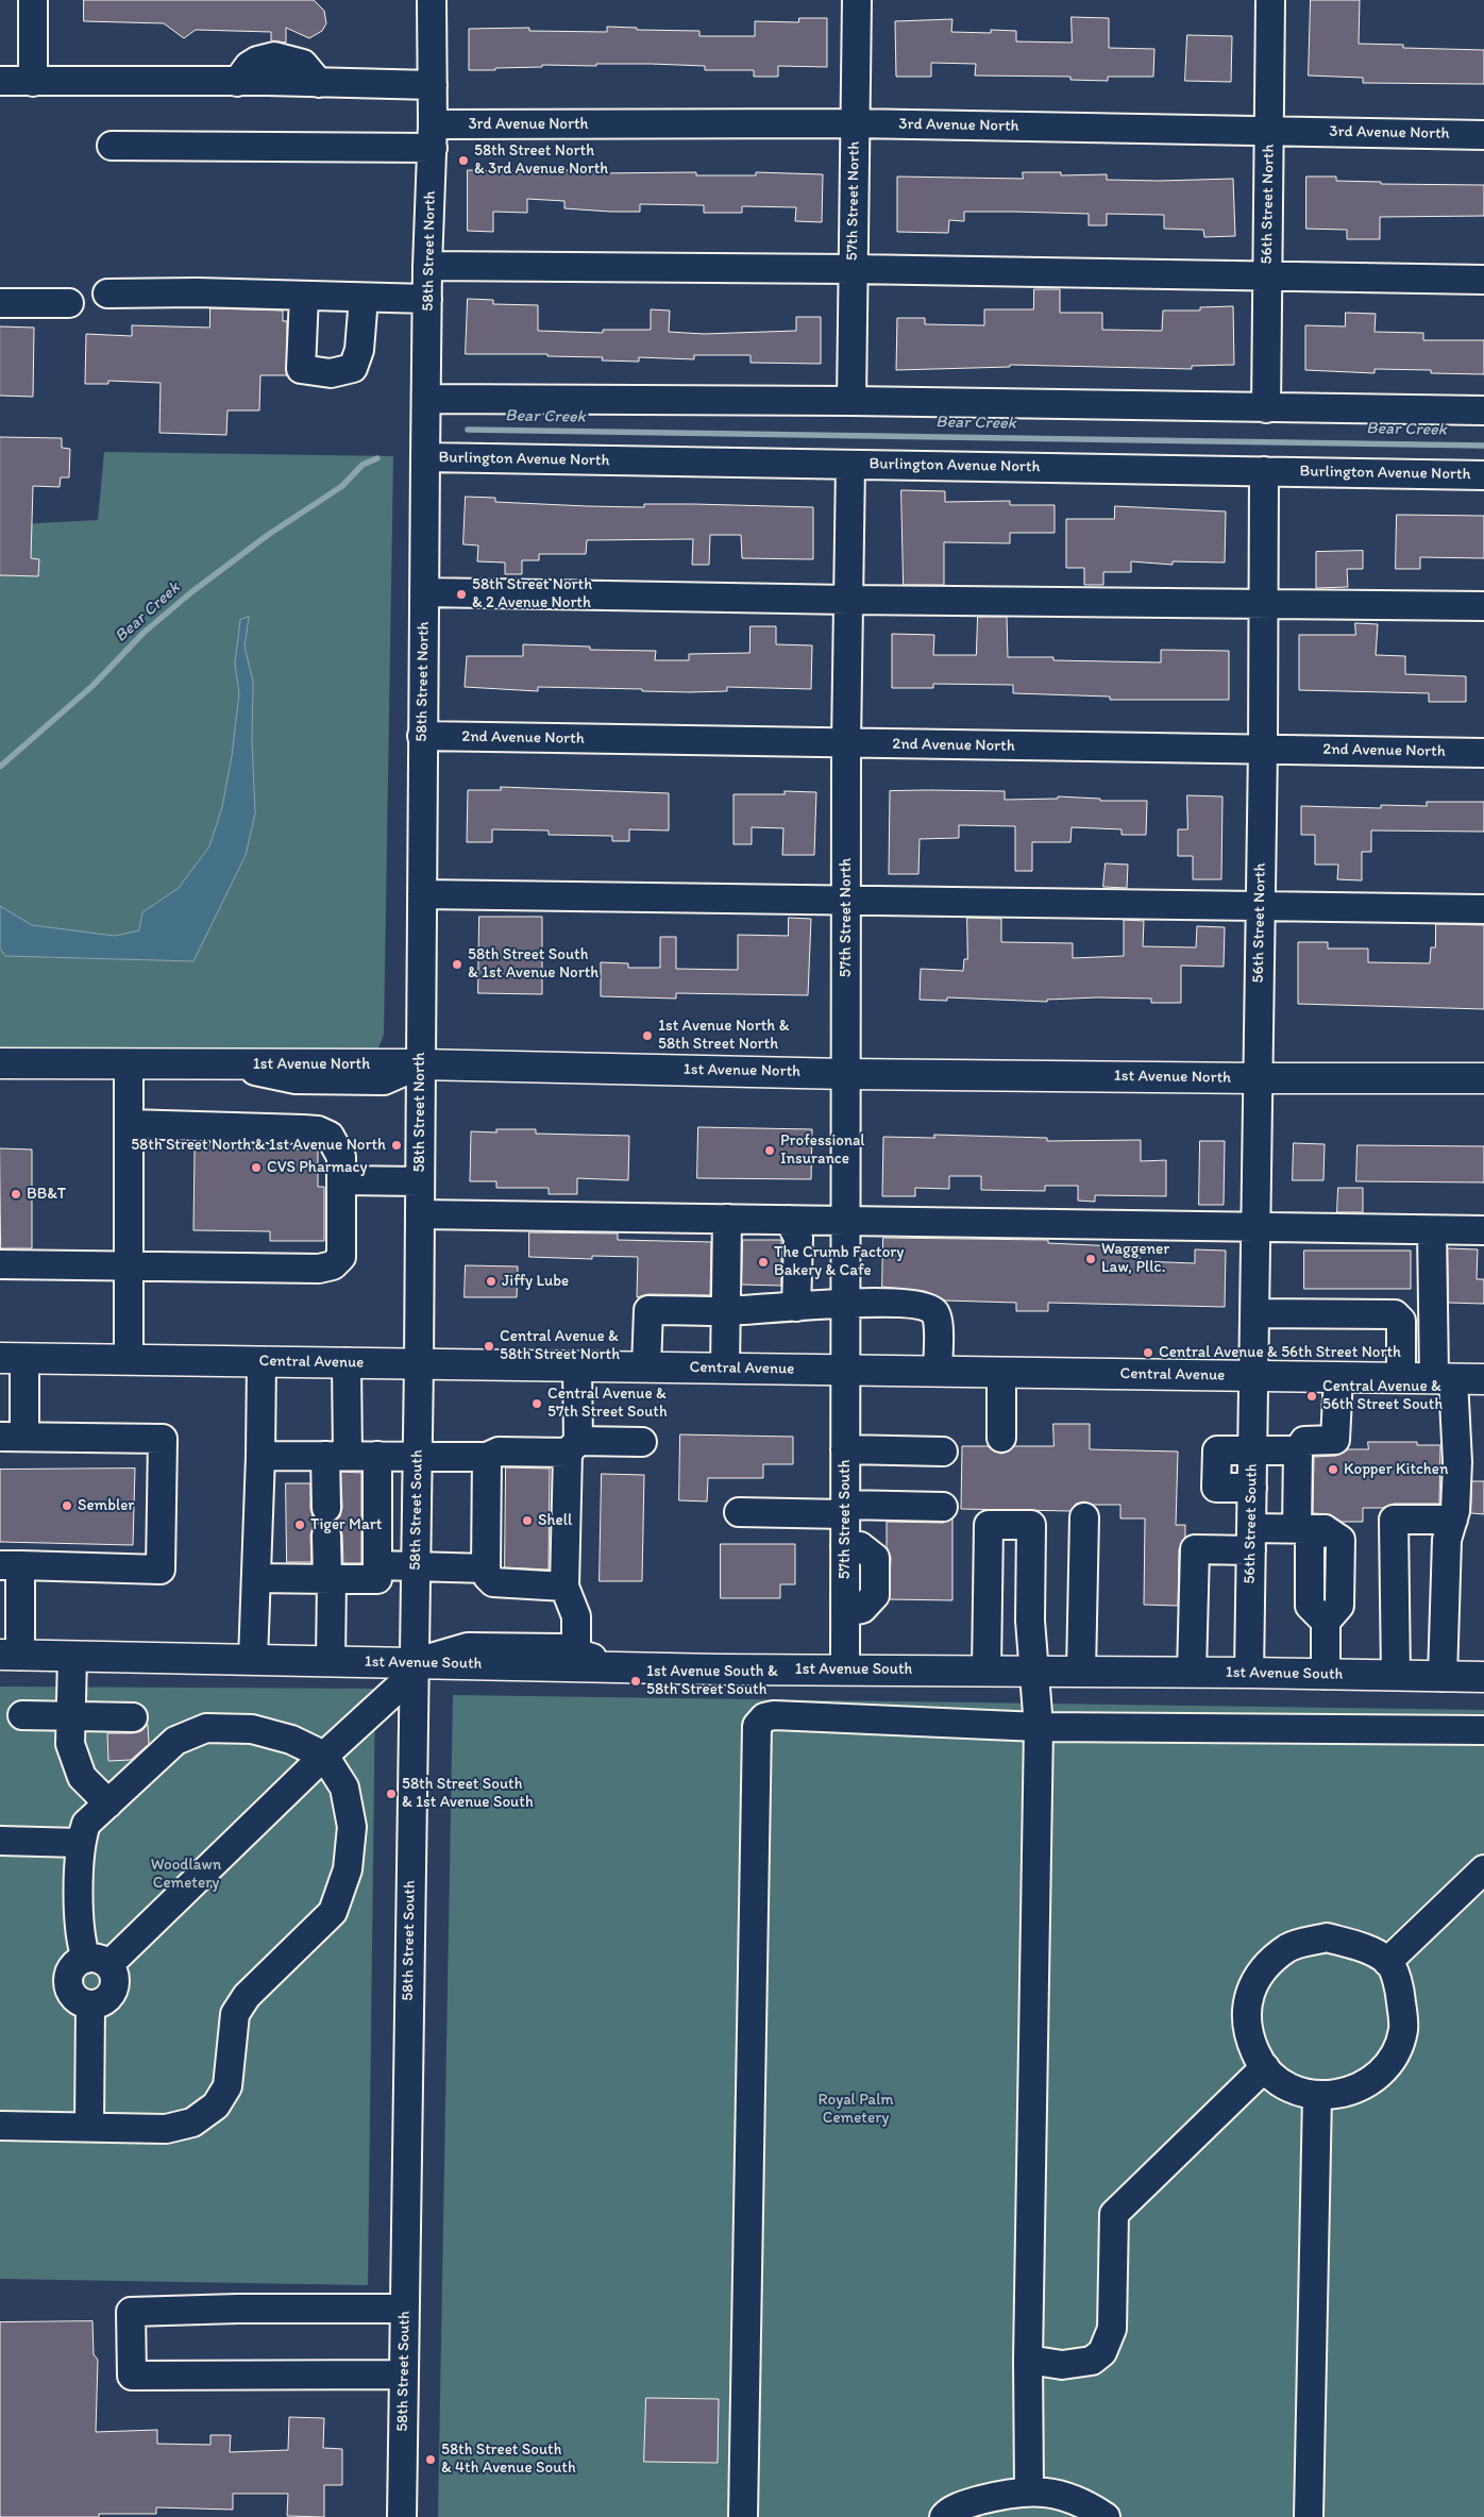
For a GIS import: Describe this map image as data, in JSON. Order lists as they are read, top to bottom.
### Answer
{
  "streets": {
    "main road": ["1st Avenue North", "Central Avenue", "1st Avenue South"],
    "street": [
      "3rd Avenue North",
      "57th Street North",
      "56th Street North",
      "58th Street North",
      "Burlington Avenue North",
      "2nd Avenue North",
      "58th Street South",
      "57th Street South",
      "56th Street South"
    ]
  },
  "crossings": [
    ["3rd Avenue North", "57th Street North"],
    ["3rd Avenue North", "56th Street North"],
    ["3rd Avenue North", "58th Street North"],
    ["57th Street North", "Burlington Avenue North"],
    ["57th Street North", "2nd Avenue North"],
    ["57th Street North", "1st Avenue North"],
    ["57th Street North", "Central Avenue"],
    ["57th Street North", "57th Street South"],
    ["56th Street North", "Burlington Avenue North"],
    ["56th Street North", "2nd Avenue North"],
    ["56th Street North", "1st Avenue North"],
    ["56th Street North", "Central Avenue"],
    ["56th Street North", "56th Street South"],
    ["58th Street North", "Burlington Avenue North"],
    ["58th Street North", "2nd Avenue North"],
    ["58th Street North", "1st Avenue North"],
    ["58th Street North", "Central Avenue"],
    ["58th Street North", "58th Street South"],
    ["Central Avenue", "58th Street South"],
    ["Central Avenue", "57th Street South"],
    ["Central Avenue", "56th Street South"],
    ["58th Street South", "1st Avenue South"],
    ["57th Street South", "1st Avenue South"],
    ["56th Street South", "1st Avenue South"]
  ],
  "water": ["Bear Creek"],
  "parks": ["Woodlawn Cemetery", "Royal Palm Cemetery"],
  "places": [
    "58th Street North & 3rd Avenue North",
    "58th Street North & 2 Avenue North",
    "58th Street South & 1st Avenue North",
    "1st Avenue North & 58th Street North",
    "58th Street North & 1st Avenue North",
    "Professional Insurance",
    "CVS Pharmacy",
    "BB&T",
    "Waggener Law, Pllc.",
    "The Crumb Factory Bakery & Cafe",
    "Jiffy Lube",
    "Central Avenue & 58th Street North",
    "Central Avenue & 56th Street North",
    "Central Avenue & 56th Street South",
    "Central Avenue & 57th Street South",
    "Kopper Kitchen",
    "Sembler",
    "Shell",
    "Tiger Mart",
    "1st Avenue South & 58th Street South",
    "58th Street South & 1st Avenue South",
    "58th Street South & 4th Avenue South"
  ]
}
